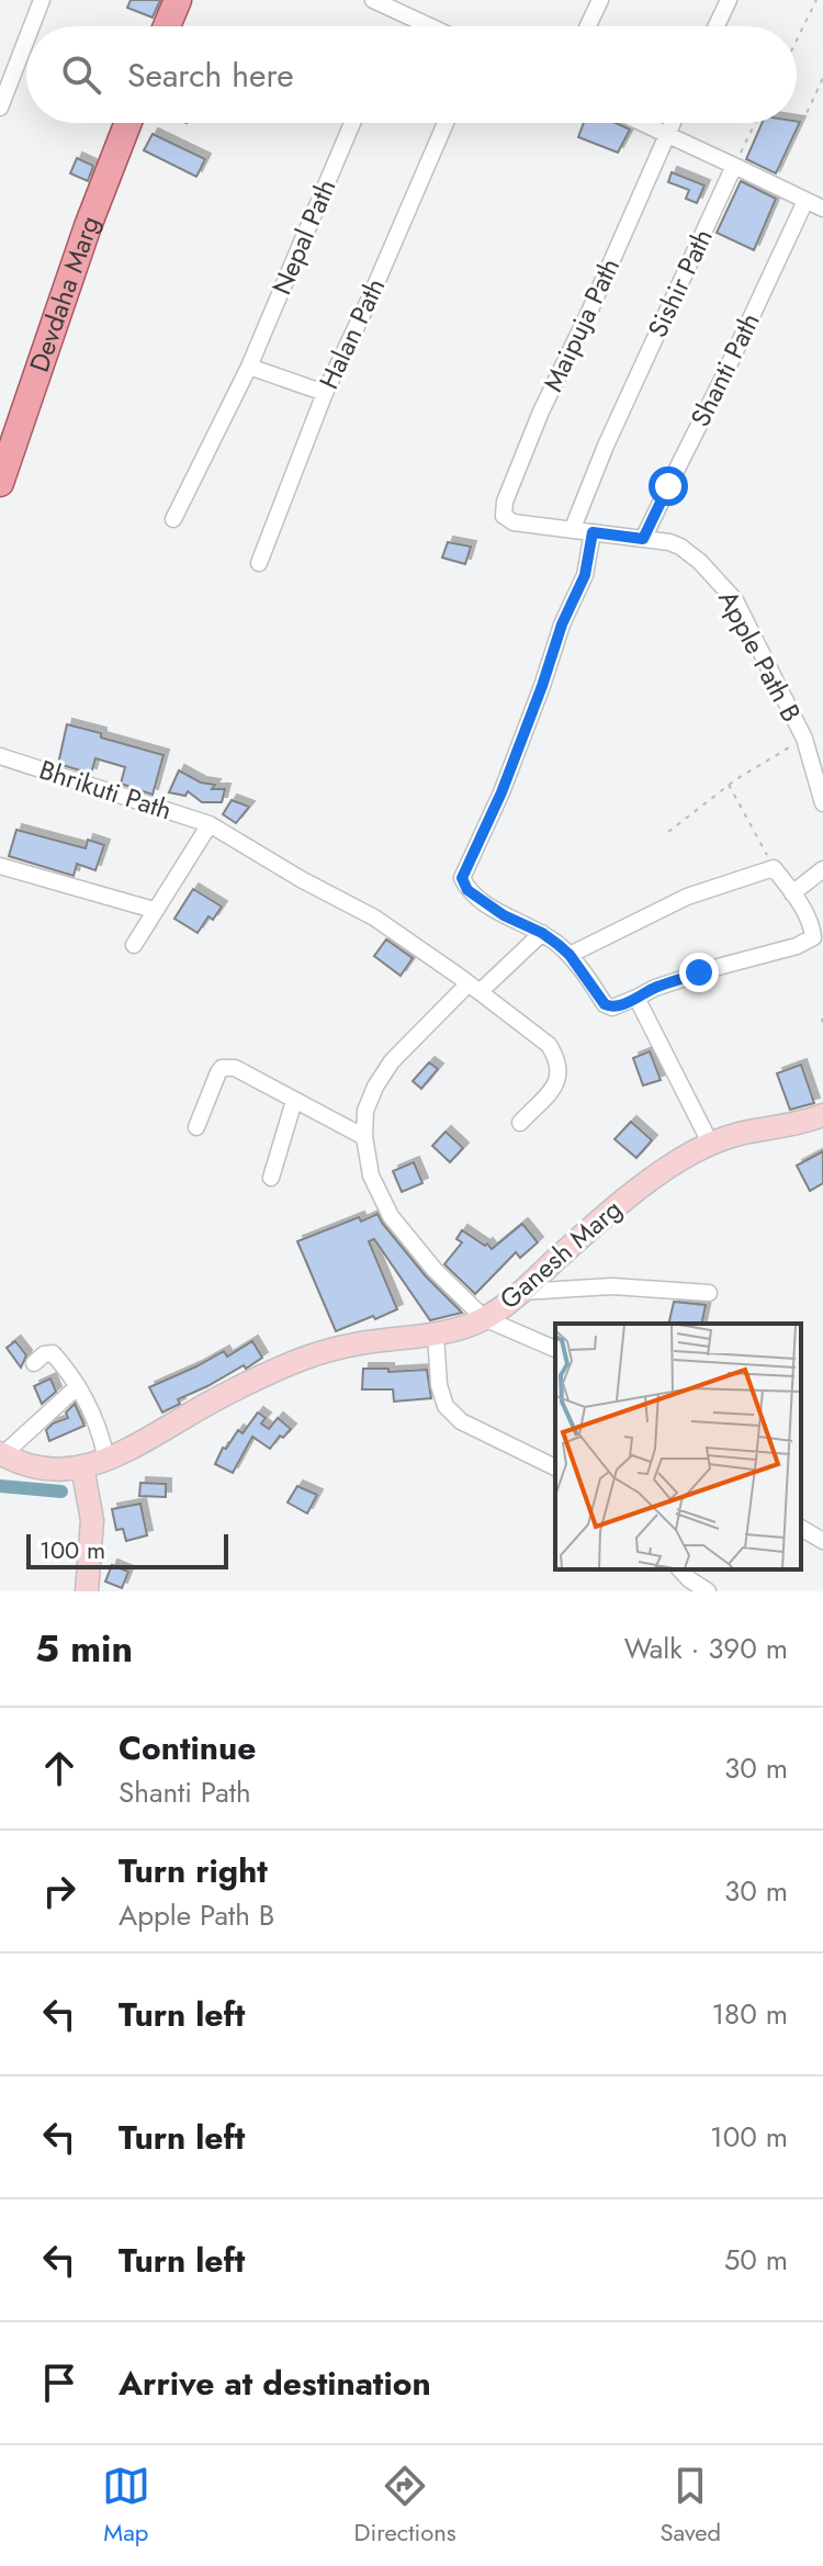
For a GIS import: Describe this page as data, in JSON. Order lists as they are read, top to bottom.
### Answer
{
  "streets": {
    "main road": ["Devdaha Marg"],
    "street": [
      "Nepal Path",
      "Sishir Path",
      "Maipuja Path",
      "Halan Path",
      "Shanti Path",
      "Apple Path B",
      "Bhrikuti Path",
      "Ganesh Marg"
    ]
  },
  "crossings": [
    ["Sishir Path", "Apple Path B"],
    ["Maipuja Path", "Apple Path B"],
    ["Shanti Path", "Apple Path B"]
  ],
  "scale_bar": "100 m",
  "page": {
    "search": "Search here",
    "scale": "100 m",
    "heading": ["5 min", "Walk · 390 m"],
    "list": [
      ["Continue", "Shanti Path", "30 m"],
      ["Turn right", "Apple Path B", "30 m"],
      ["Turn left", "180 m"],
      ["Turn left", "100 m"],
      ["Turn left", "50 m"],
      "Arrive at destination"
    ],
    "nav": ["Map", "Directions", "Saved"]
  }
}
